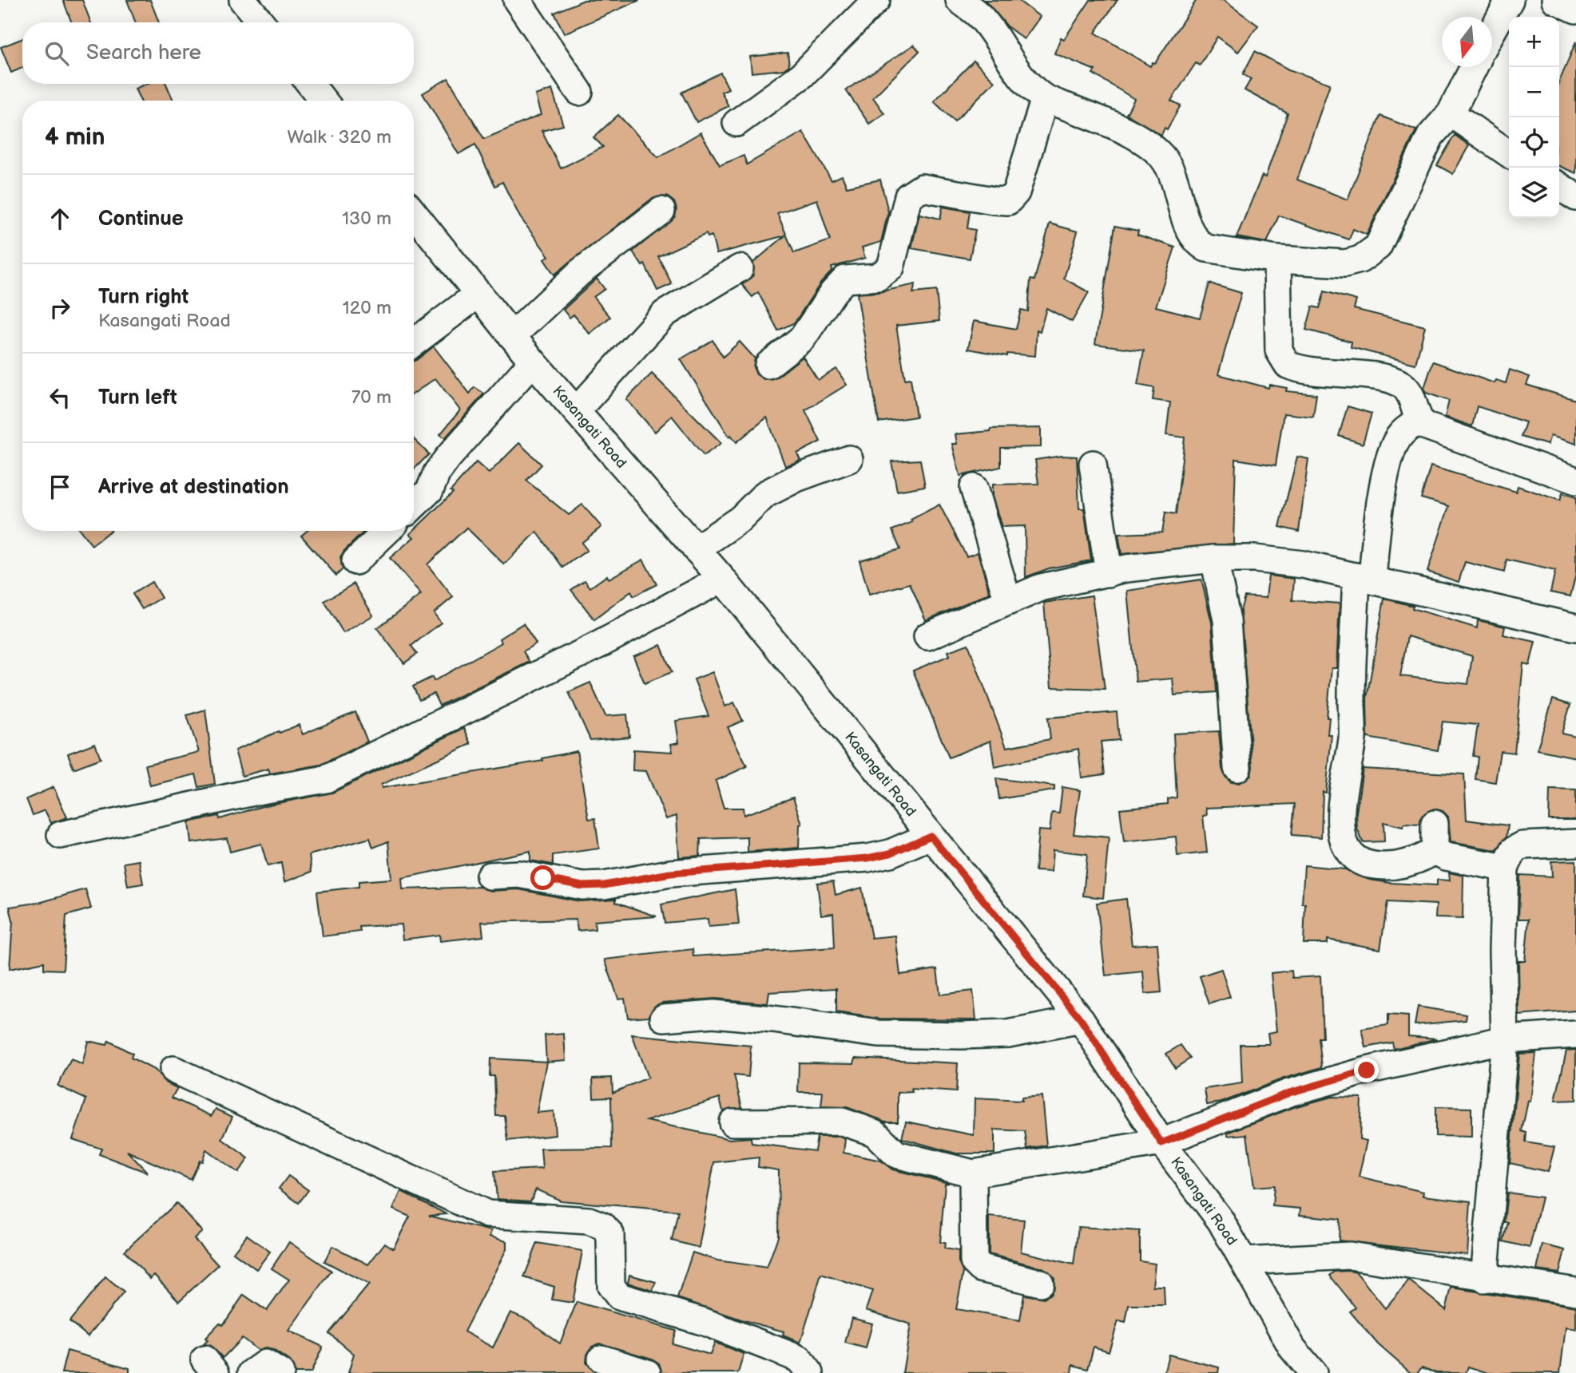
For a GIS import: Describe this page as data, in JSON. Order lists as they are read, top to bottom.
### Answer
{
  "streets": {
    "street": ["Kasangati Road"]
  },
  "north": "bottom",
  "page": {
    "map_buttons": ["+", "−"],
    "search": "Search here",
    "heading": ["4 min", "Walk · 320 m"],
    "list": [
      ["Continue", "130 m"],
      ["Turn right", "Kasangati Road", "120 m"],
      ["Turn left", "70 m"],
      "Arrive at destination"
    ]
  }
}
